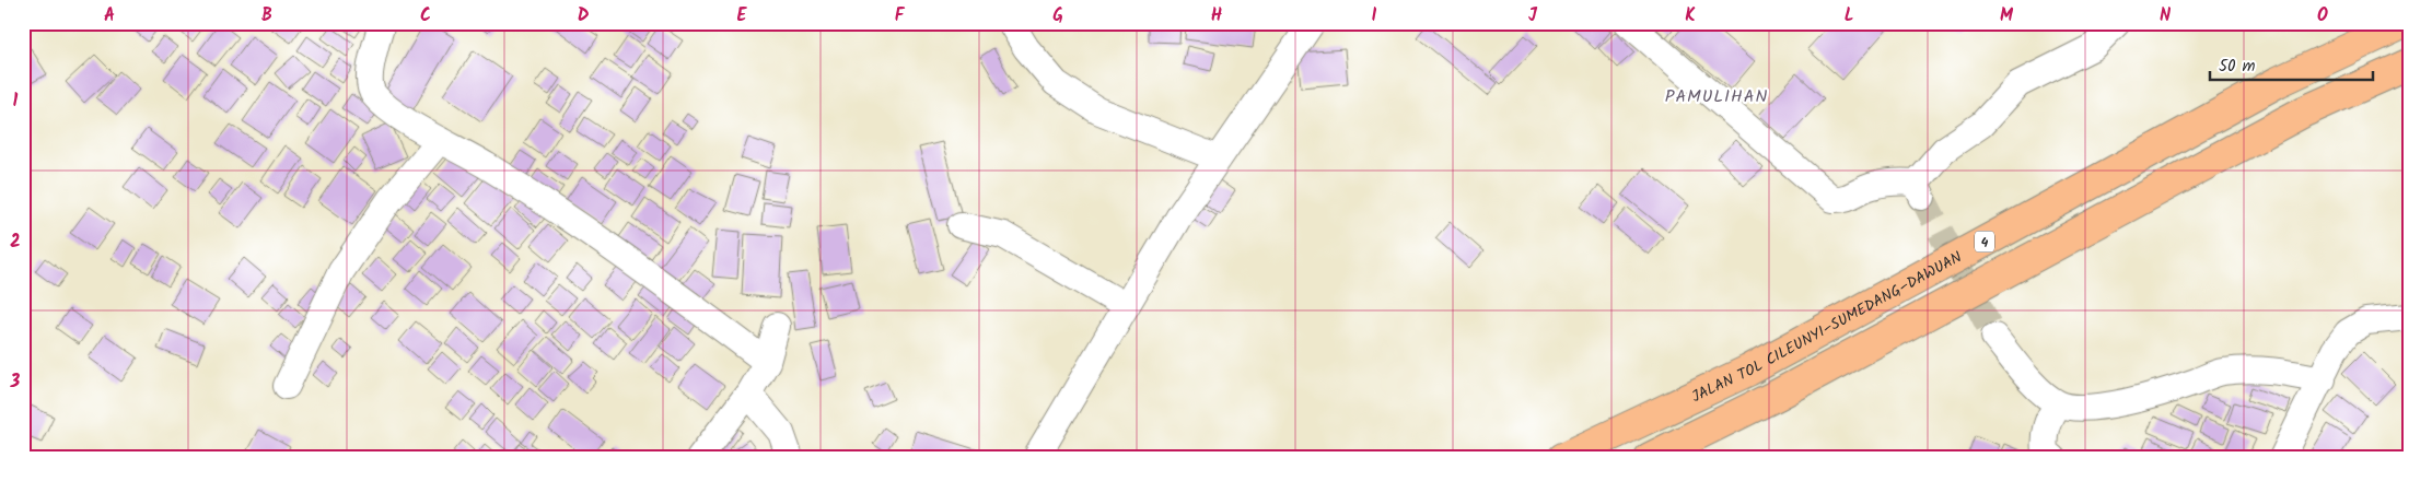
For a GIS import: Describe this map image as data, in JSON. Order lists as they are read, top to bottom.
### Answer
{
  "streets": {
    "highway": ["4", "JALAN TOL CILEUNYI–SUMEDANG–DAWUAN"]
  },
  "districts": ["PAMULIHAN"],
  "scale_bar": "50 m",
  "grid": {
    "columns": [
      "A",
      "B",
      "C",
      "D",
      "E",
      "F",
      "G",
      "H",
      "I",
      "J",
      "K",
      "L",
      "M",
      "N",
      "O"
    ],
    "rows": ["1", "2", "3"]
  }
}
